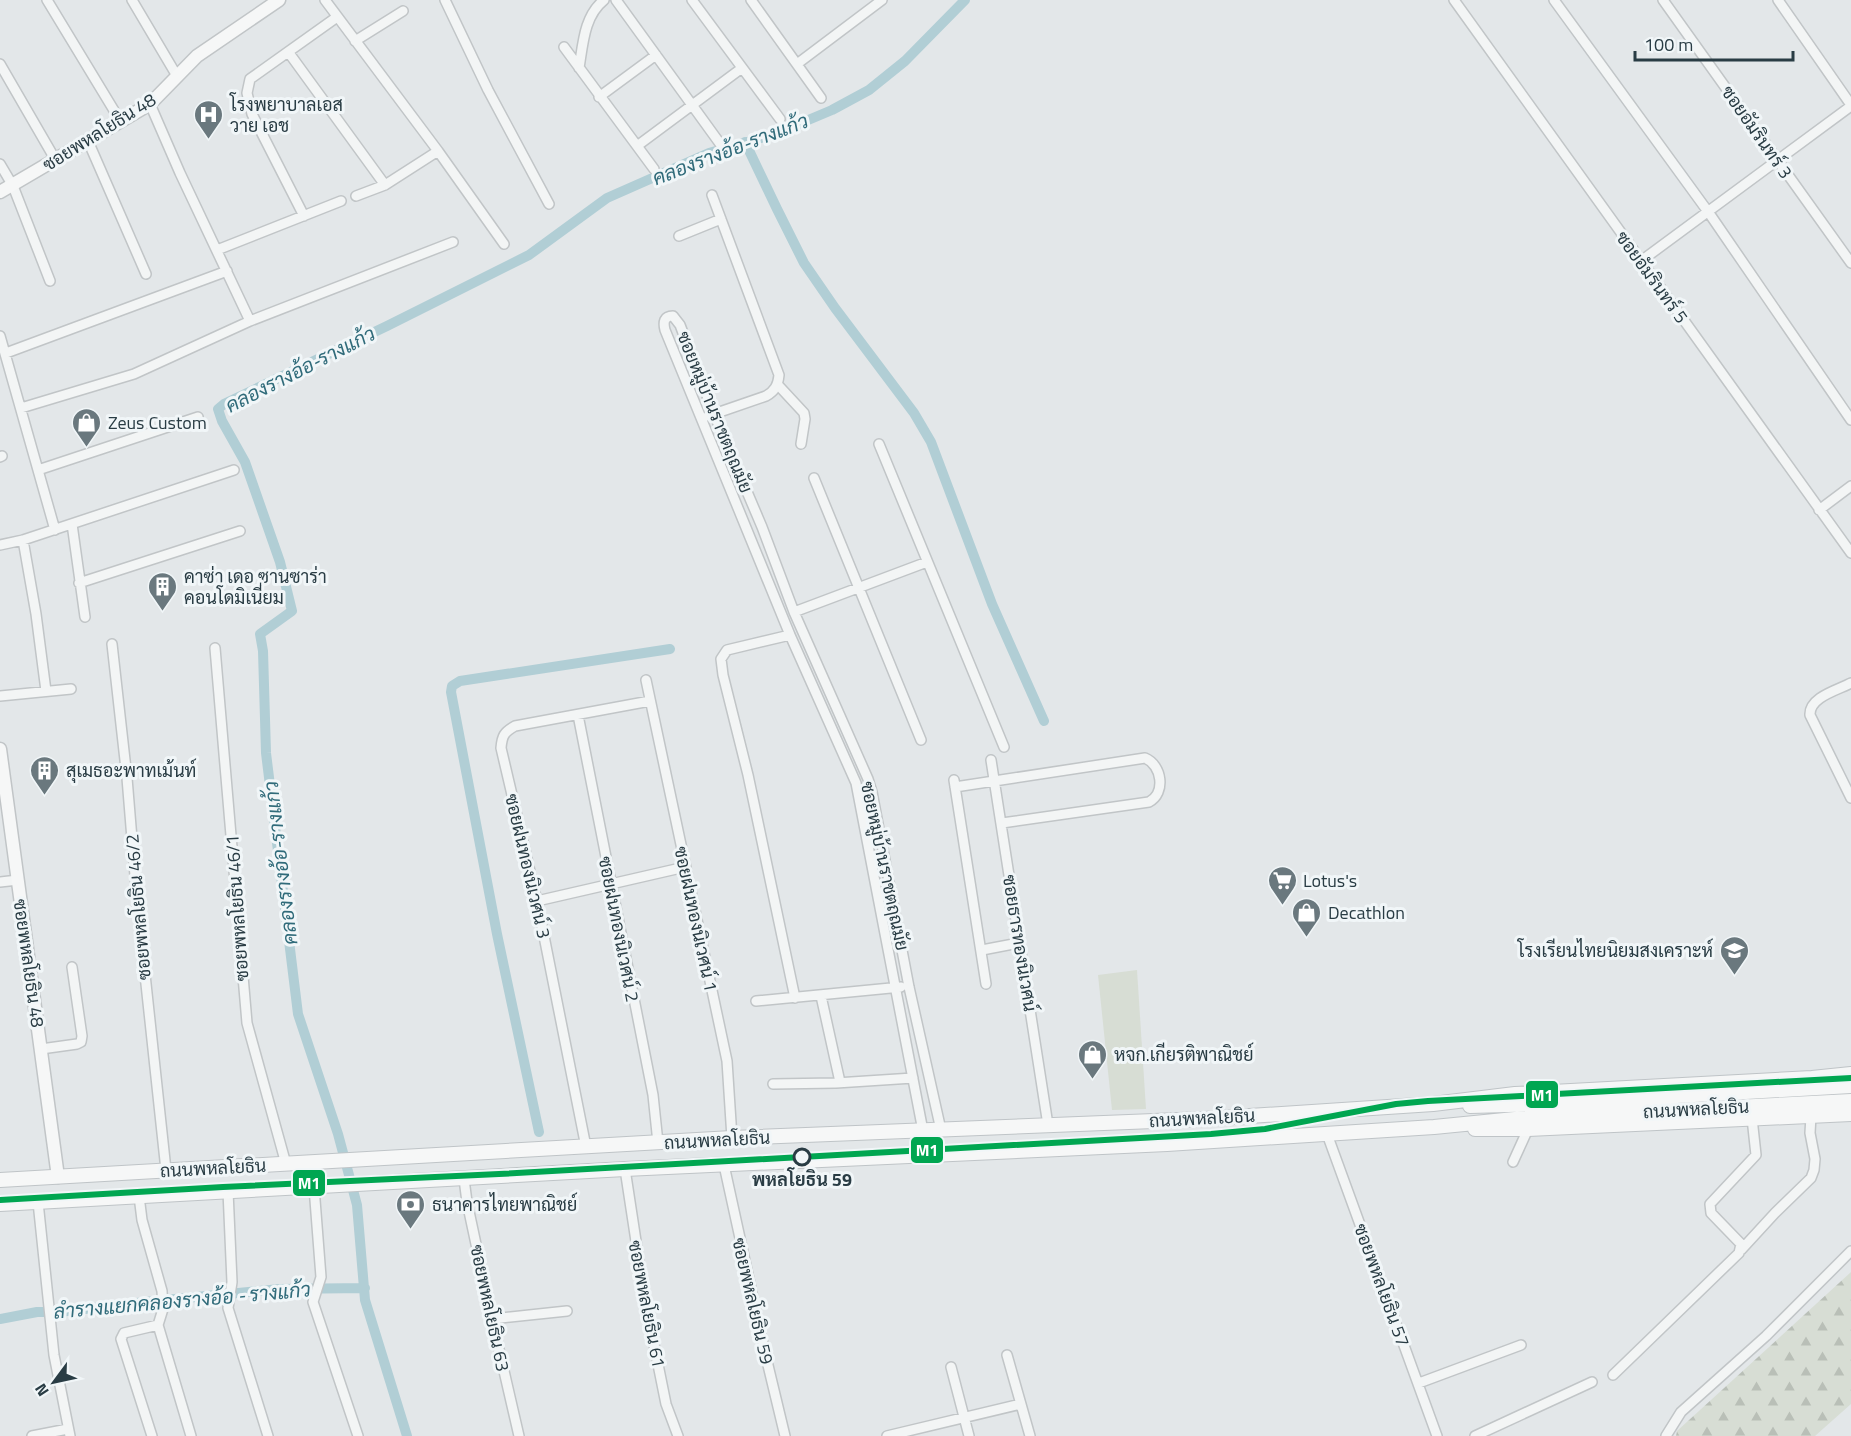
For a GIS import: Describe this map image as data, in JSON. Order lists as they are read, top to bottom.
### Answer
{
  "streets": {
    "main road": ["ถนนพหลโยธิน"],
    "street": [
      "ซอยพหลโยธิน 48",
      "ซอยอัมรินทร์ 3",
      "ซอยอัมรินทร์ 5",
      "ซอยหมู่บ้านราชตฤณมัย",
      "ซอยฝนทองนิเวศน์ 3",
      "ซอยพหลโยธิน 46/2",
      "ซอยพหลโยธิน 46/1",
      "ซอยฝนทองนิเวศน์ 1",
      "ซอยฝนทองนิเวศน์ 2",
      "ซอยธารทองนิเวศน์",
      "ซอยพหลโยธิน 57",
      "ซอยพหลโยธิน 59",
      "ซอยพหลโยธิน 61",
      "ซอยพหลโยธิน 63"
    ]
  },
  "crossings": [
    ["ซอยพหลโยธิน 48", "ถนนพหลโยธิน"],
    ["ซอยหมู่บ้านราชตฤณมัย", "ถนนพหลโยธิน"],
    ["ซอยฝนทองนิเวศน์ 3", "ซอยฝนทองนิเวศน์ 1"],
    ["ซอยฝนทองนิเวศน์ 3", "ซอยฝนทองนิเวศน์ 2"],
    ["ซอยฝนทองนิเวศน์ 3", "ถนนพหลโยธิน"],
    ["ซอยพหลโยธิน 46/2", "ถนนพหลโยธิน"],
    ["ซอยพหลโยธิน 46/1", "ถนนพหลโยธิน"],
    ["ซอยฝนทองนิเวศน์ 1", "ถนนพหลโยธิน"],
    ["ซอยฝนทองนิเวศน์ 2", "ถนนพหลโยธิน"],
    ["ซอยธารทองนิเวศน์", "ถนนพหลโยธิน"],
    ["ถนนพหลโยธิน", "ซอยพหลโยธิน 57"],
    ["ถนนพหลโยธิน", "ซอยพหลโยธิน 59"],
    ["ถนนพหลโยธิน", "ซอยพหลโยธิน 61"],
    ["ถนนพหลโยธิน", "ซอยพหลโยธิน 63"]
  ],
  "water": ["คลองรางอ้อ-รางแก้ว", "ลำรางแยกคลองรางอ้อ - รางแก้ว"],
  "places": {
    "hospital": ["โรงพยาบาลเอส วาย เอช"],
    "shop": ["Zeus Custom", "Decathlon", "หจก.เกียรติพาณิชย์"],
    "building": ["คาซ่า เดอ ซานซาร่า คอนโดมิเนี่ยม", "สุเมธอะพาทเม้นท์"],
    "supermarket": ["Lotus's"],
    "school or university": ["โรงเรียนไทยนิยมสงเคราะห์"],
    "other": ["พหลโยธิน 59"],
    "bank": ["ธนาคารไทยพาณิชย์"]
  },
  "lines": ["transit line M1"],
  "scale_bar": "100 m",
  "north": "bottom left"
}
